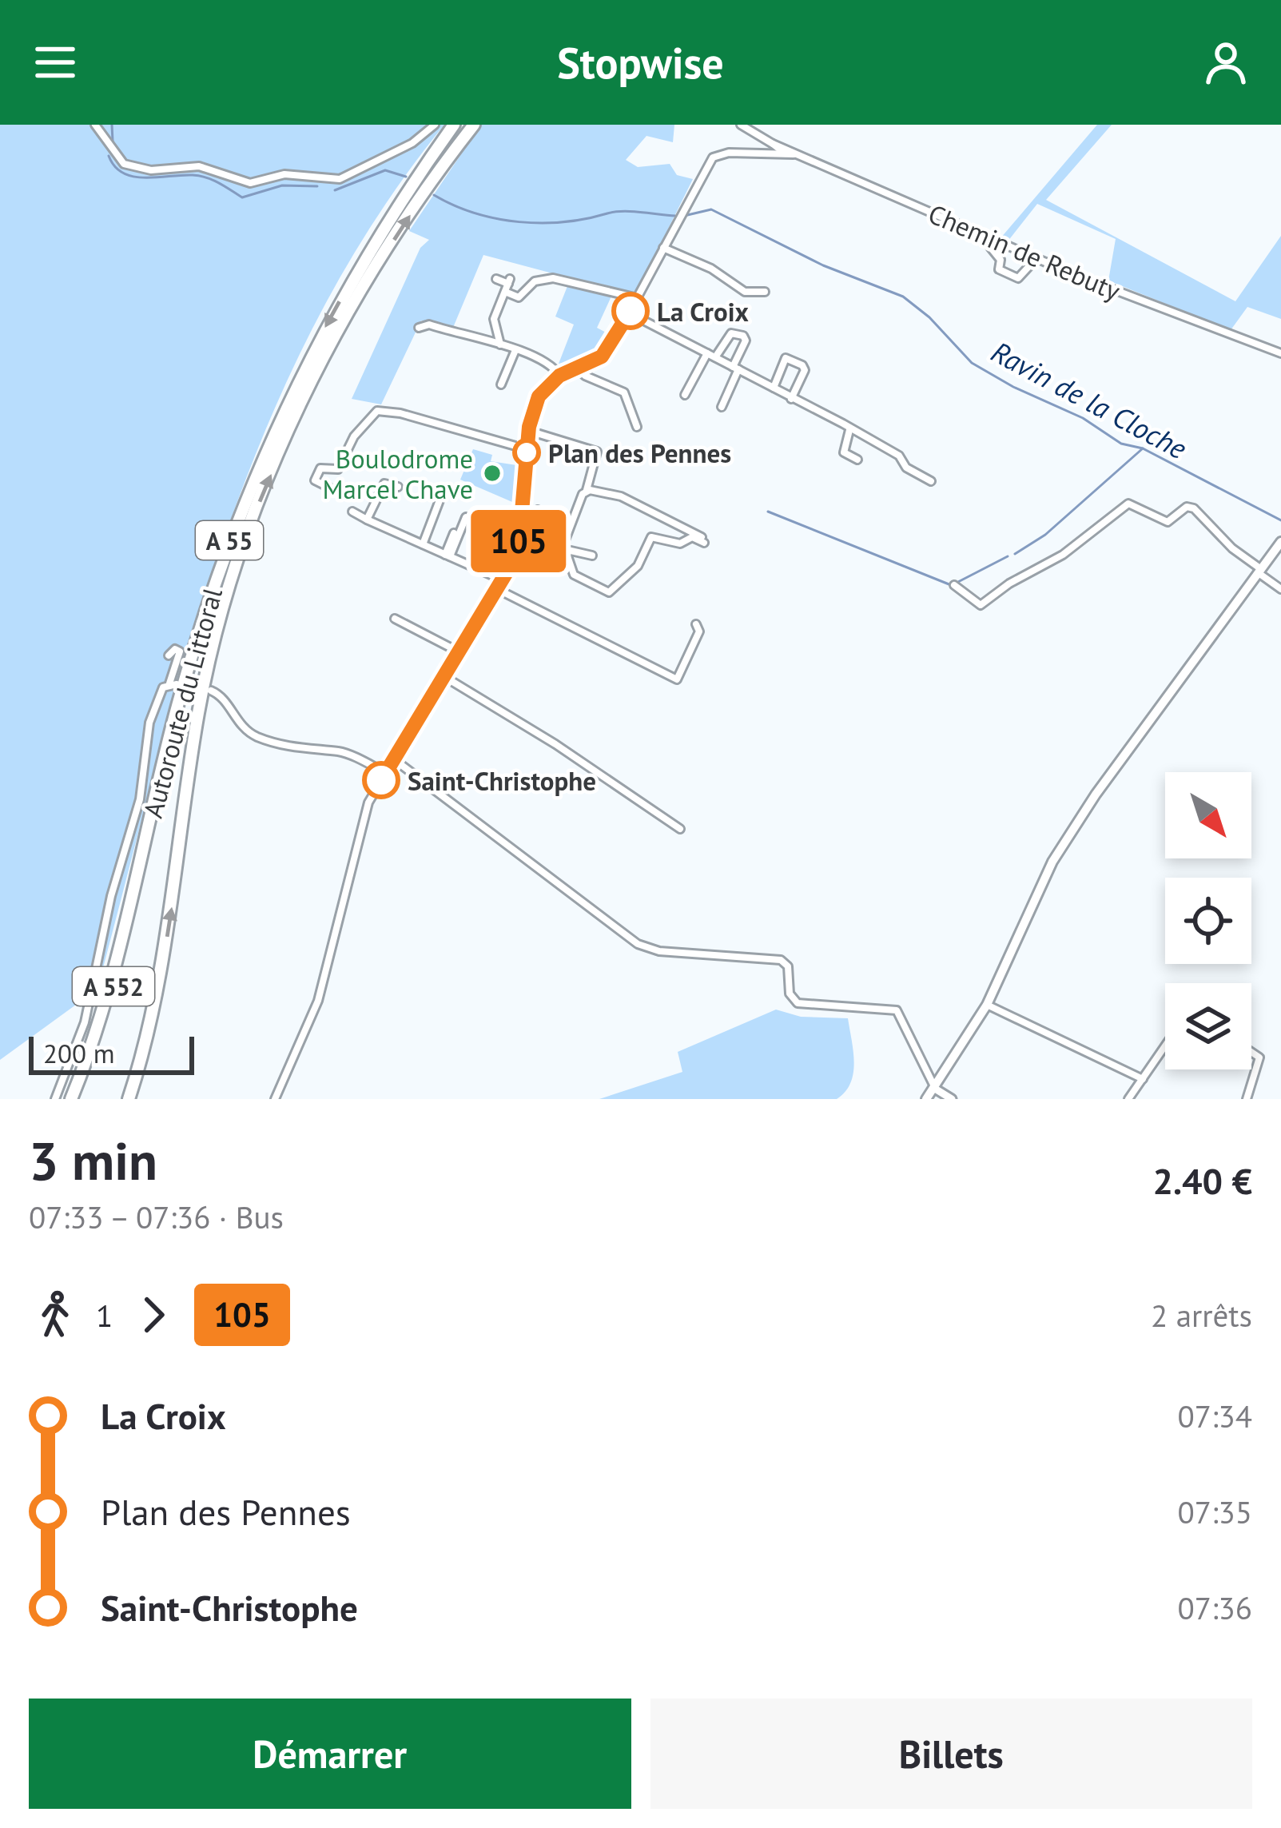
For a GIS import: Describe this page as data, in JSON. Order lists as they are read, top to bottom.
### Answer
{
  "streets": {
    "highway": ["A 55", "Autoroute du Littoral", "A 552"],
    "street": ["Chemin de Rebuty"]
  },
  "crossings": [
    ["Autoroute du Littoral", "A 552"]
  ],
  "water": ["Ravin de la Cloche"],
  "places": [
    "La Croix",
    "Plan des Pennes",
    "Boulodrome Marcel Chave",
    "Saint-Christophe"
  ],
  "lines": ["bus line 105"],
  "scale_bar": "200 m",
  "north": "bottom right",
  "page": {
    "header": "Stopwise",
    "on_map": "105",
    "scale": "200 m",
    "heading": ["3 min", "07:33 – 07:36 · Bus", "2.40 €"],
    "legs": ["1", "105", "2 arrêts"],
    "list": [
      {
        "name": "La Croix",
        "value": "07:34"
      },
      {
        "name": "Plan des Pennes",
        "value": "07:35"
      },
      {
        "name": "Saint-Christophe",
        "value": "07:36"
      }
    ],
    "buttons": ["Démarrer", "Billets"]
  }
}
